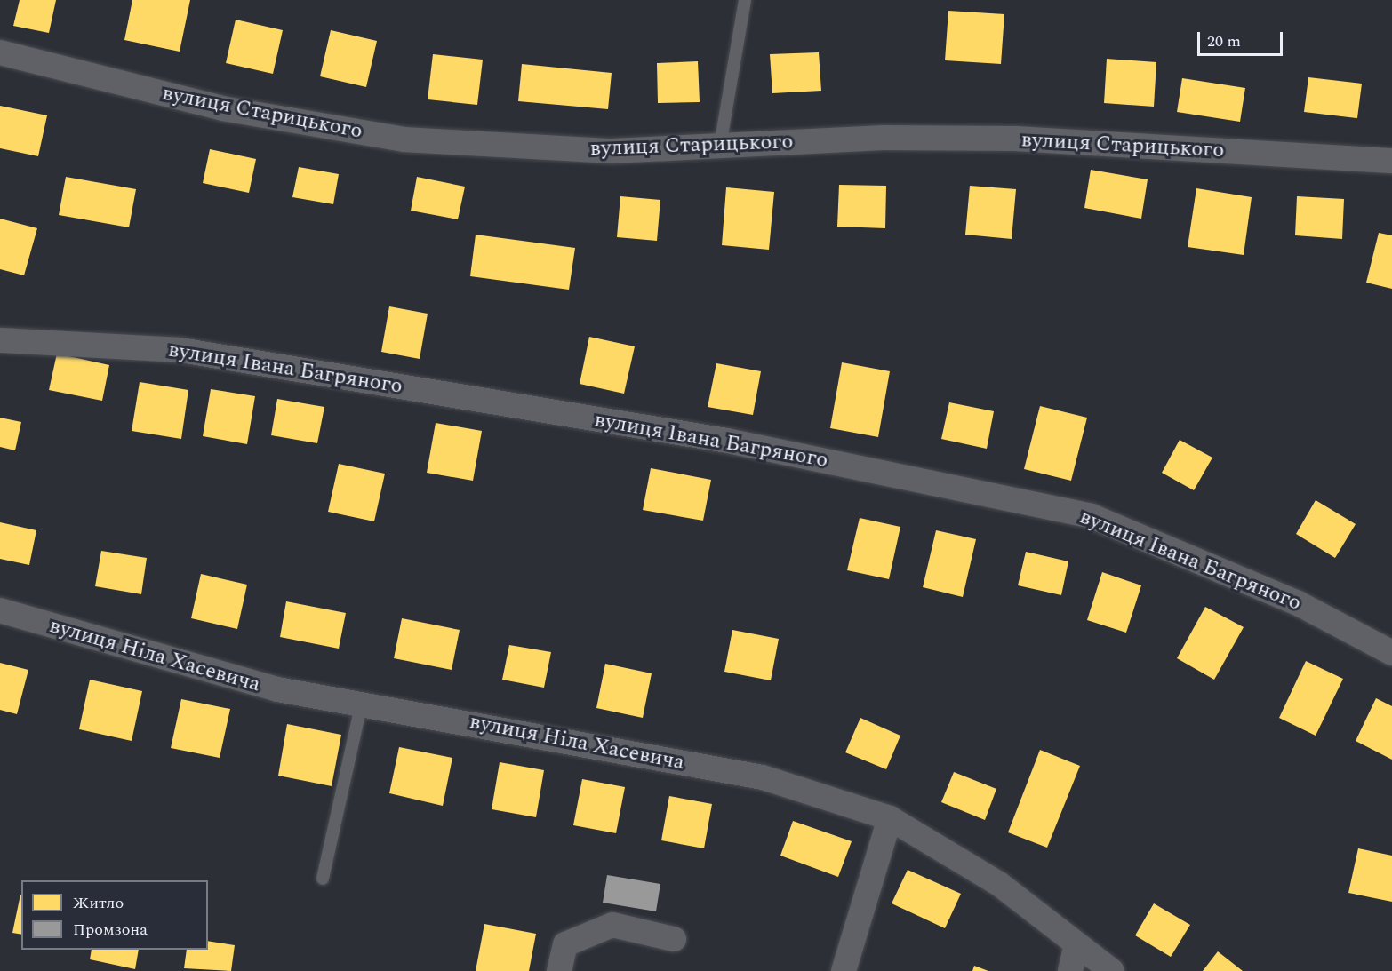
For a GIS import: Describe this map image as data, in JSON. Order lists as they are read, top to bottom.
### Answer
{
  "streets": {
    "street": ["вулиця Старицького", "вулиця Івана Багряного", "вулиця Ніла Хасевича"]
  },
  "legend": ["Житло", "Промзона"],
  "scale_bar": "20 m"
}
